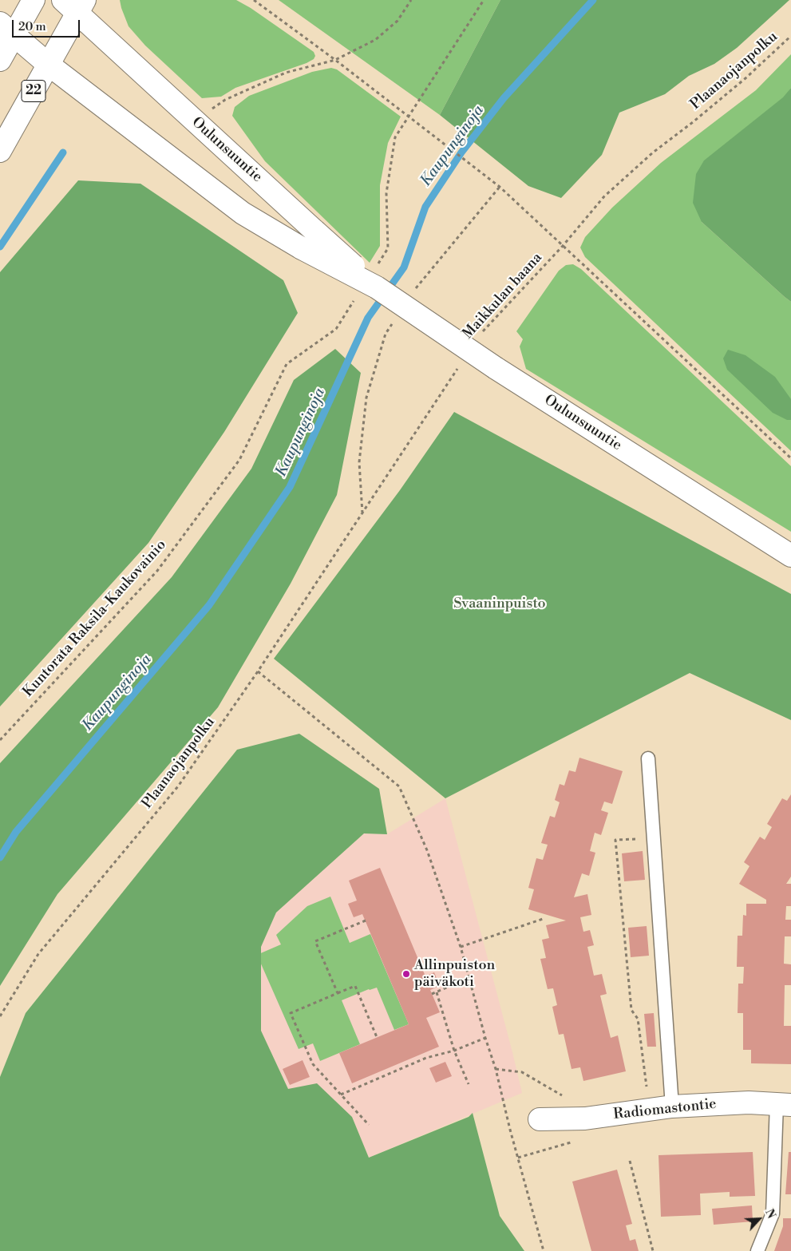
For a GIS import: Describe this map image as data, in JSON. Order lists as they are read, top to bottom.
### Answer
{
  "streets": {
    "main road": ["22", "Oulunsuuntie", "Radiomastontie"],
    "path": ["Plaanaojanpolku", "Maikkulan baana", "Kuntorata Raksila-Kaukovainio"]
  },
  "crossings": [
    ["Plaanaojanpolku", "Maikkulan baana"],
    ["22", "Oulunsuuntie"]
  ],
  "water": ["Kaupunginoja"],
  "parks": ["Svaaninpuisto"],
  "places": ["Allinpuiston päiväkoti"],
  "scale_bar": "20 m",
  "north": "top right"
}
